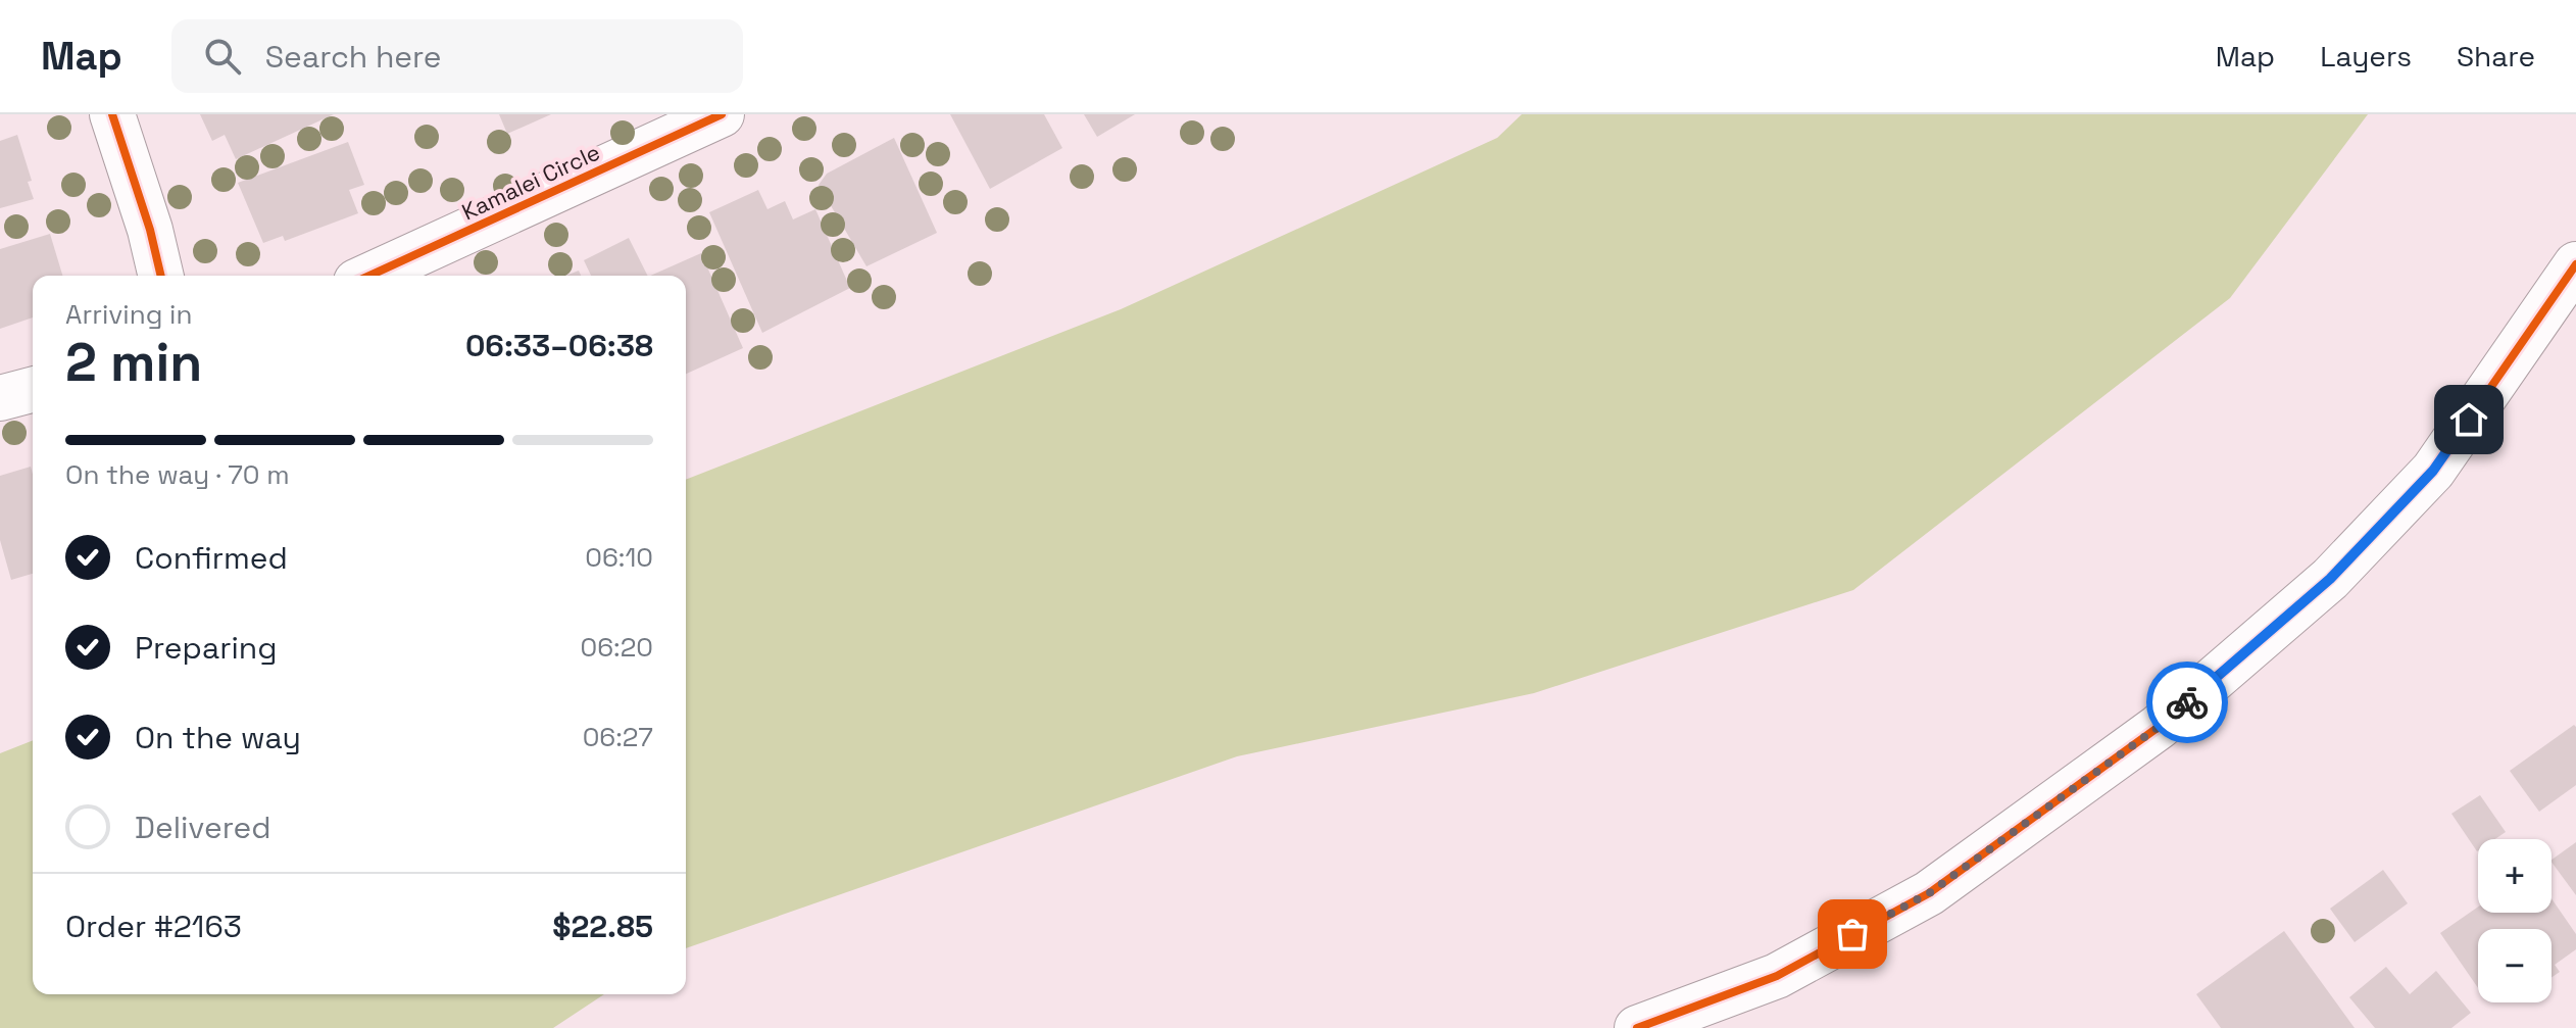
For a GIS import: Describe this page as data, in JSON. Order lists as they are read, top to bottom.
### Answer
{
  "streets": {
    "street": ["Kamalei Circle"]
  },
  "page": {
    "header": "Map",
    "search": "Search here",
    "nav": ["Map", "Layers", "Share"],
    "heading": ["2 min", "Arriving in", "06:33–06:38"],
    "panel": ["Order #2163", "$22.85"],
    "bar": "On the way · 70 m",
    "list": [
      ["Confirmed", "06:10"],
      ["Preparing", "06:20"],
      ["On the way", "06:27"],
      "Delivered"
    ],
    "map_buttons": ["+", "−"]
  }
}
